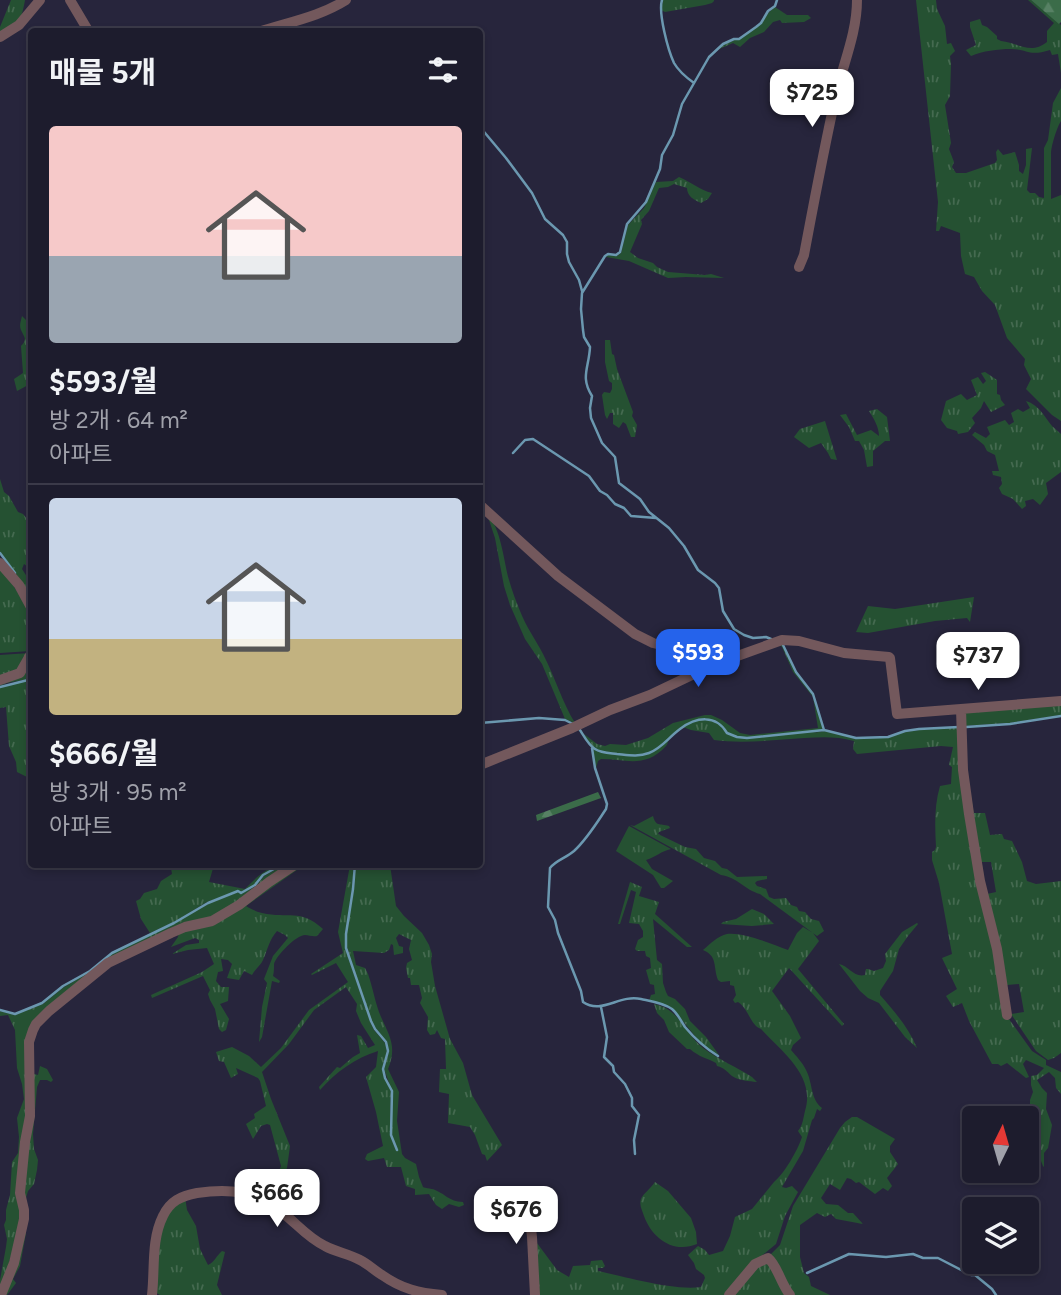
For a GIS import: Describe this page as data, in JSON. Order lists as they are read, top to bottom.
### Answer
{
  "north": "top",
  "page": {
    "heading": "매물 5개",
    "price": [
      "$725",
      "$593",
      "$737",
      "$666",
      "$676"
    ],
    "list": [
      {
        "name": "$593/월",
        "note": "방 2개 · 64 m² · 아파트"
      },
      {
        "name": "$666/월",
        "note": "방 3개 · 95 m² · 아파트"
      }
    ]
  }
}
